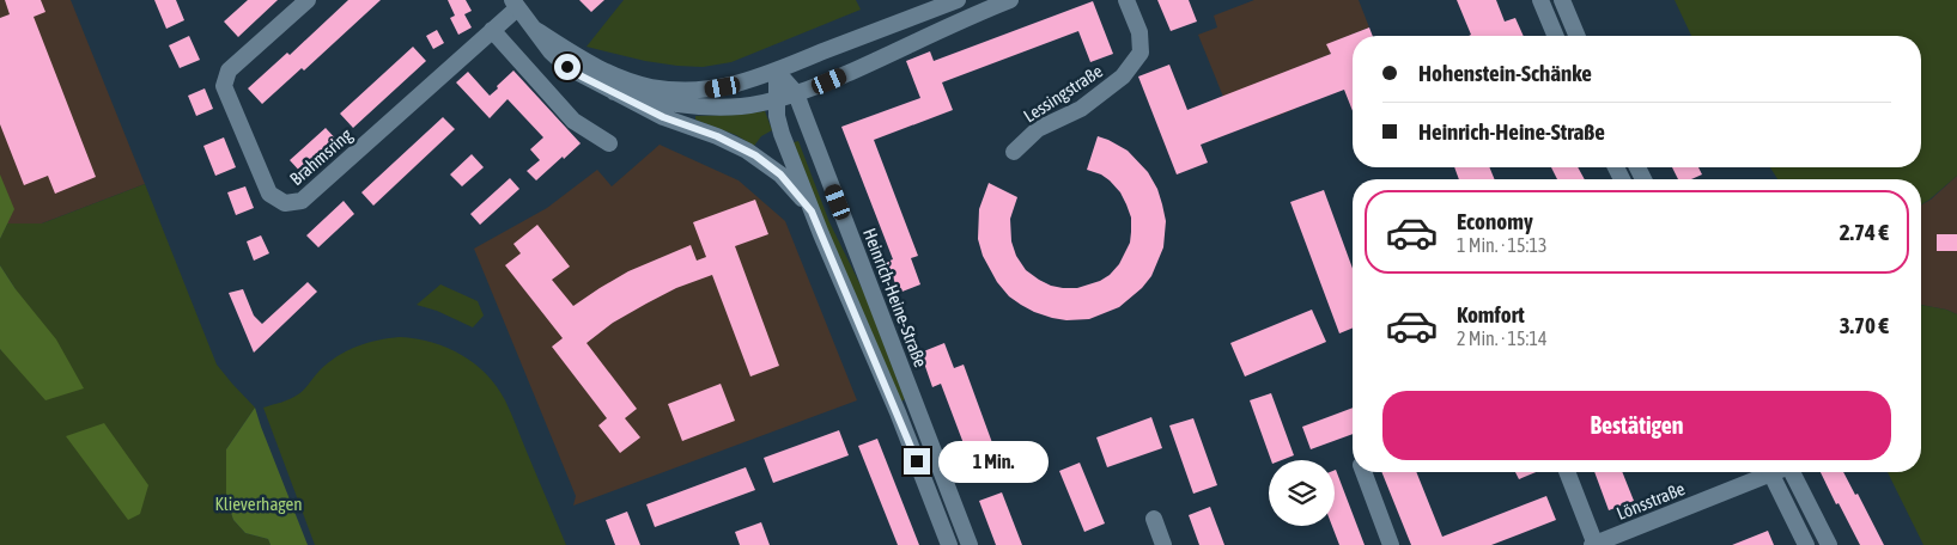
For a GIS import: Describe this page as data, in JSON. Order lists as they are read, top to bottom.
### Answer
{
  "streets": {
    "street": [
      "Lessingstraße",
      "Brahmsring",
      "Heinrich-Heine-Straße",
      "Lönsstraße"
    ]
  },
  "parks": ["Klieverhagen"],
  "page": {
    "banner": ["Hohenstein-Schänke", "Heinrich-Heine-Straße"],
    "list": [
      {
        "name": "Economy",
        "note": "1 Min. · 15:13",
        "value": "2.74 €"
      },
      {
        "name": "Komfort",
        "note": "2 Min. · 15:14",
        "value": "3.70 €"
      }
    ],
    "buttons": "Bestätigen",
    "bubble": "1 Min."
  }
}
